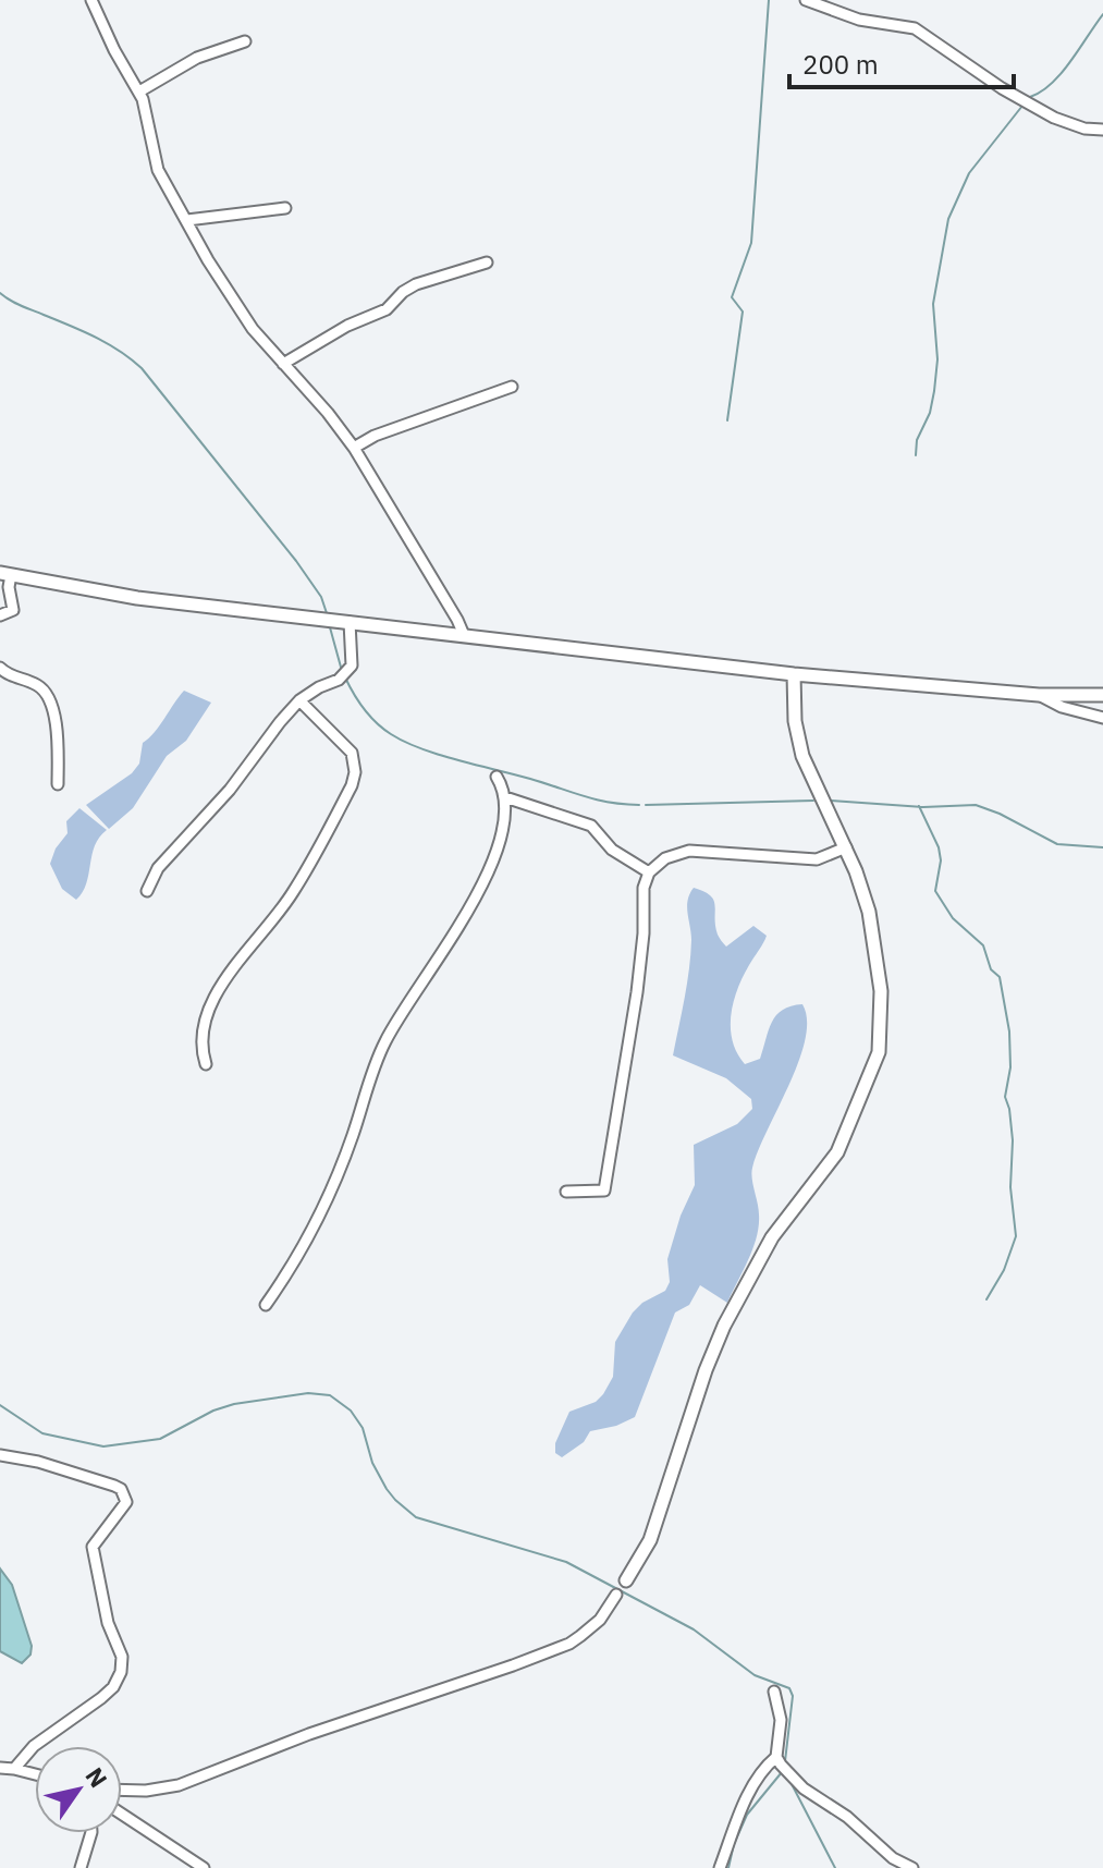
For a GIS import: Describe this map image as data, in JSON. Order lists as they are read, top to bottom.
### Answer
{
  "scale_bar": "200 m",
  "north": "top right"
}
